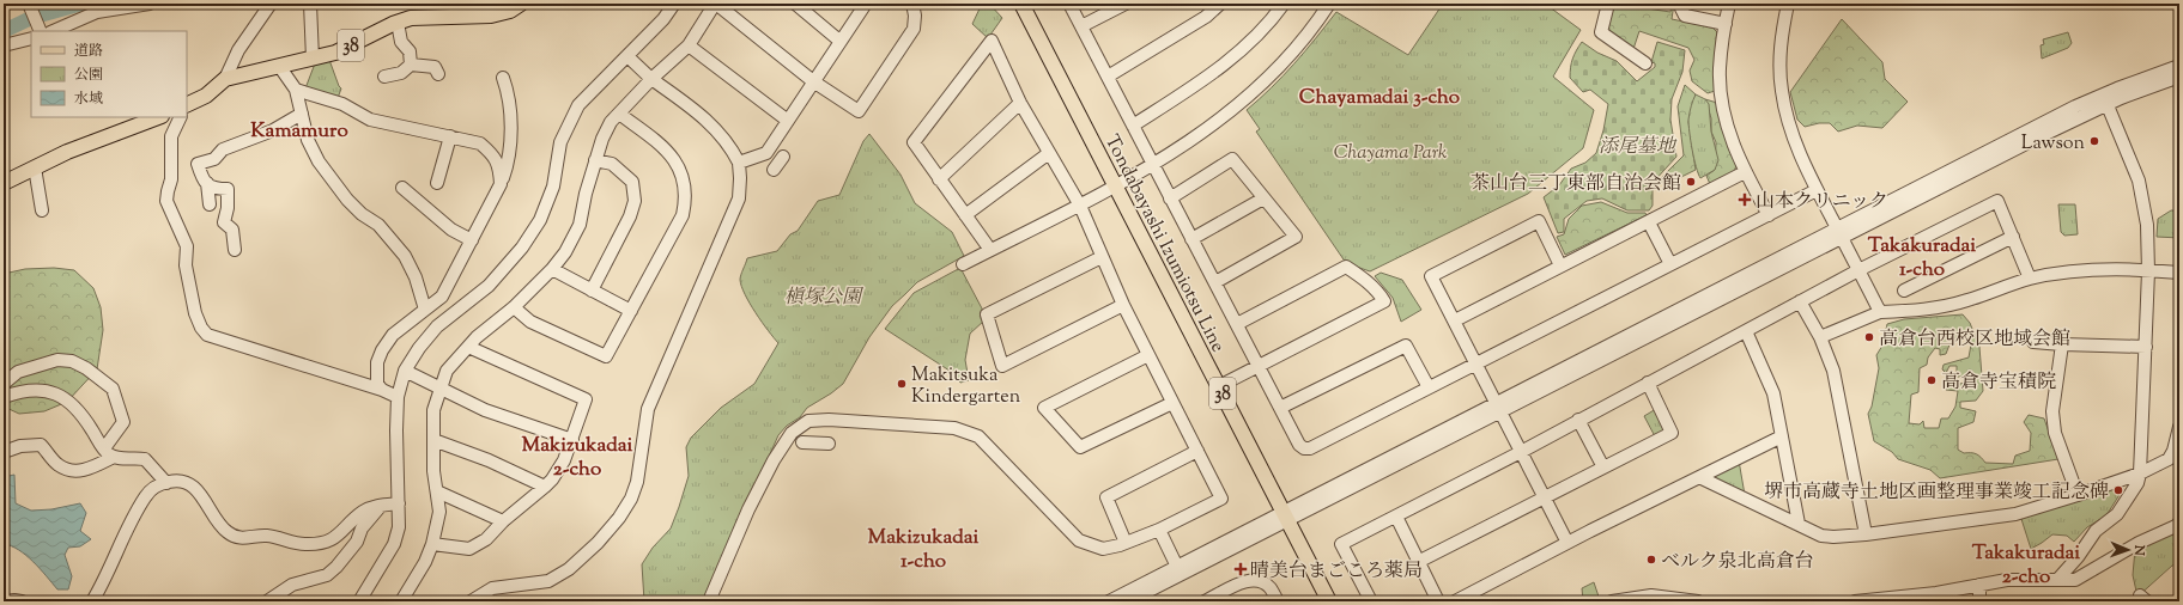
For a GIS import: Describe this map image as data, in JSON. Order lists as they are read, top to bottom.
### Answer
{
  "streets": {
    "main road": ["38", "Tondabayashi Izumiotsu Line"]
  },
  "districts": [
    "Chayamadai 3-cho",
    "Kamamuro",
    "Takakuradai 1-cho",
    "Makizukadai 2-cho",
    "Makizukadai 1-cho",
    "Takakuradai 2-cho"
  ],
  "parks": ["添尾墓地", "Chayama Park", "槇塚公園"],
  "places": {
    "other": [
      "Lawson",
      "茶山台三丁東部自治会館",
      "高倉台西校区地域会館",
      "高倉寺宝積院",
      "Makitsuka Kindergarten",
      "堺市高蔵寺土地区画整理事業竣工記念碑",
      "ベルク泉北高倉台"
    ],
    "health": ["山本クリニック", "晴美台まごころ薬局"]
  },
  "legend": ["道路", "公園", "水域"],
  "north": "right"
}
